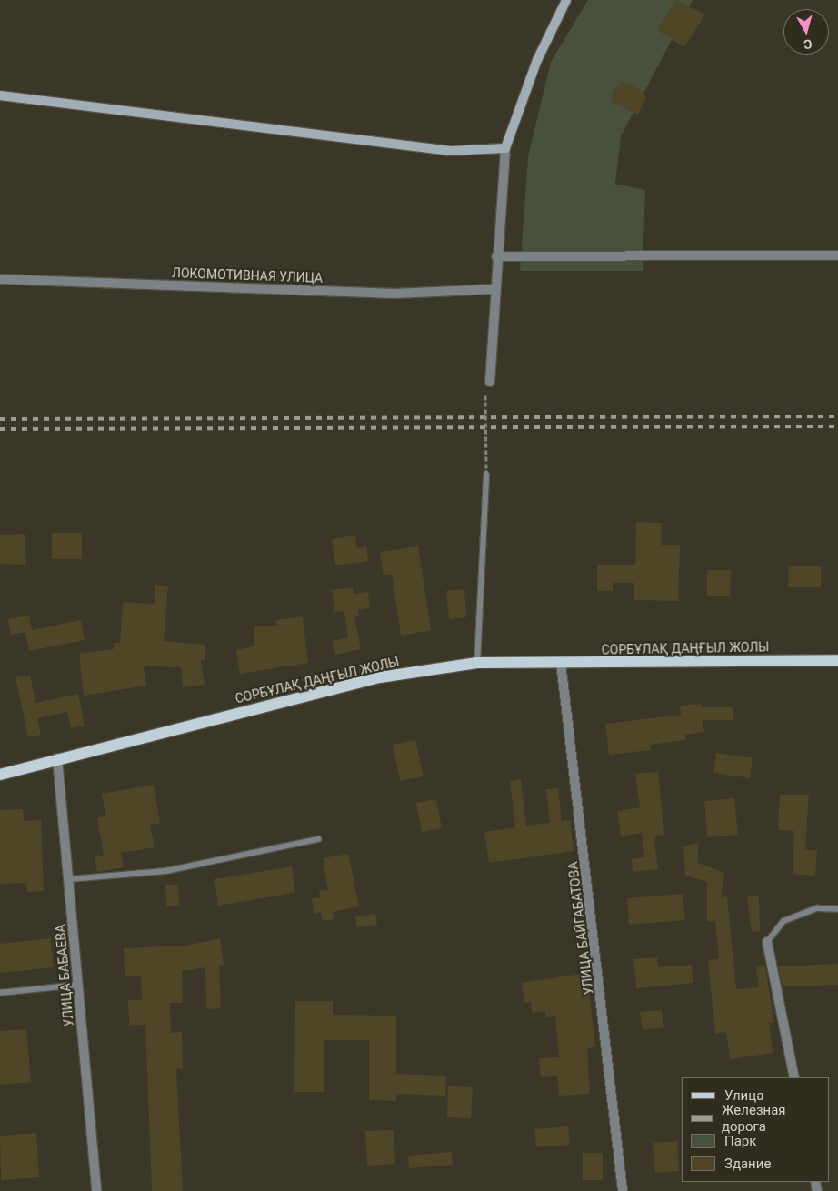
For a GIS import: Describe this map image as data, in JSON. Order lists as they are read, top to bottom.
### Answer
{
  "streets": {
    "main road": ["СОРБҰЛАҚ ДАҢҒЫЛ ЖОЛЫ"],
    "street": ["ЛОКОМОТИВНАЯ УЛИЦА", "УЛИЦА БАЙГАБАТОВА", "УЛИЦА БАБАЕВА"]
  },
  "crossings": [
    ["СОРБҰЛАҚ ДАҢҒЫЛ ЖОЛЫ", "УЛИЦА БАЙГАБАТОВА"],
    ["СОРБҰЛАҚ ДАҢҒЫЛ ЖОЛЫ", "УЛИЦА БАБАЕВА"]
  ],
  "legend": [
    "Улица",
    "Железная дорога",
    "Парк",
    "Здание"
  ],
  "north": "bottom"
}
